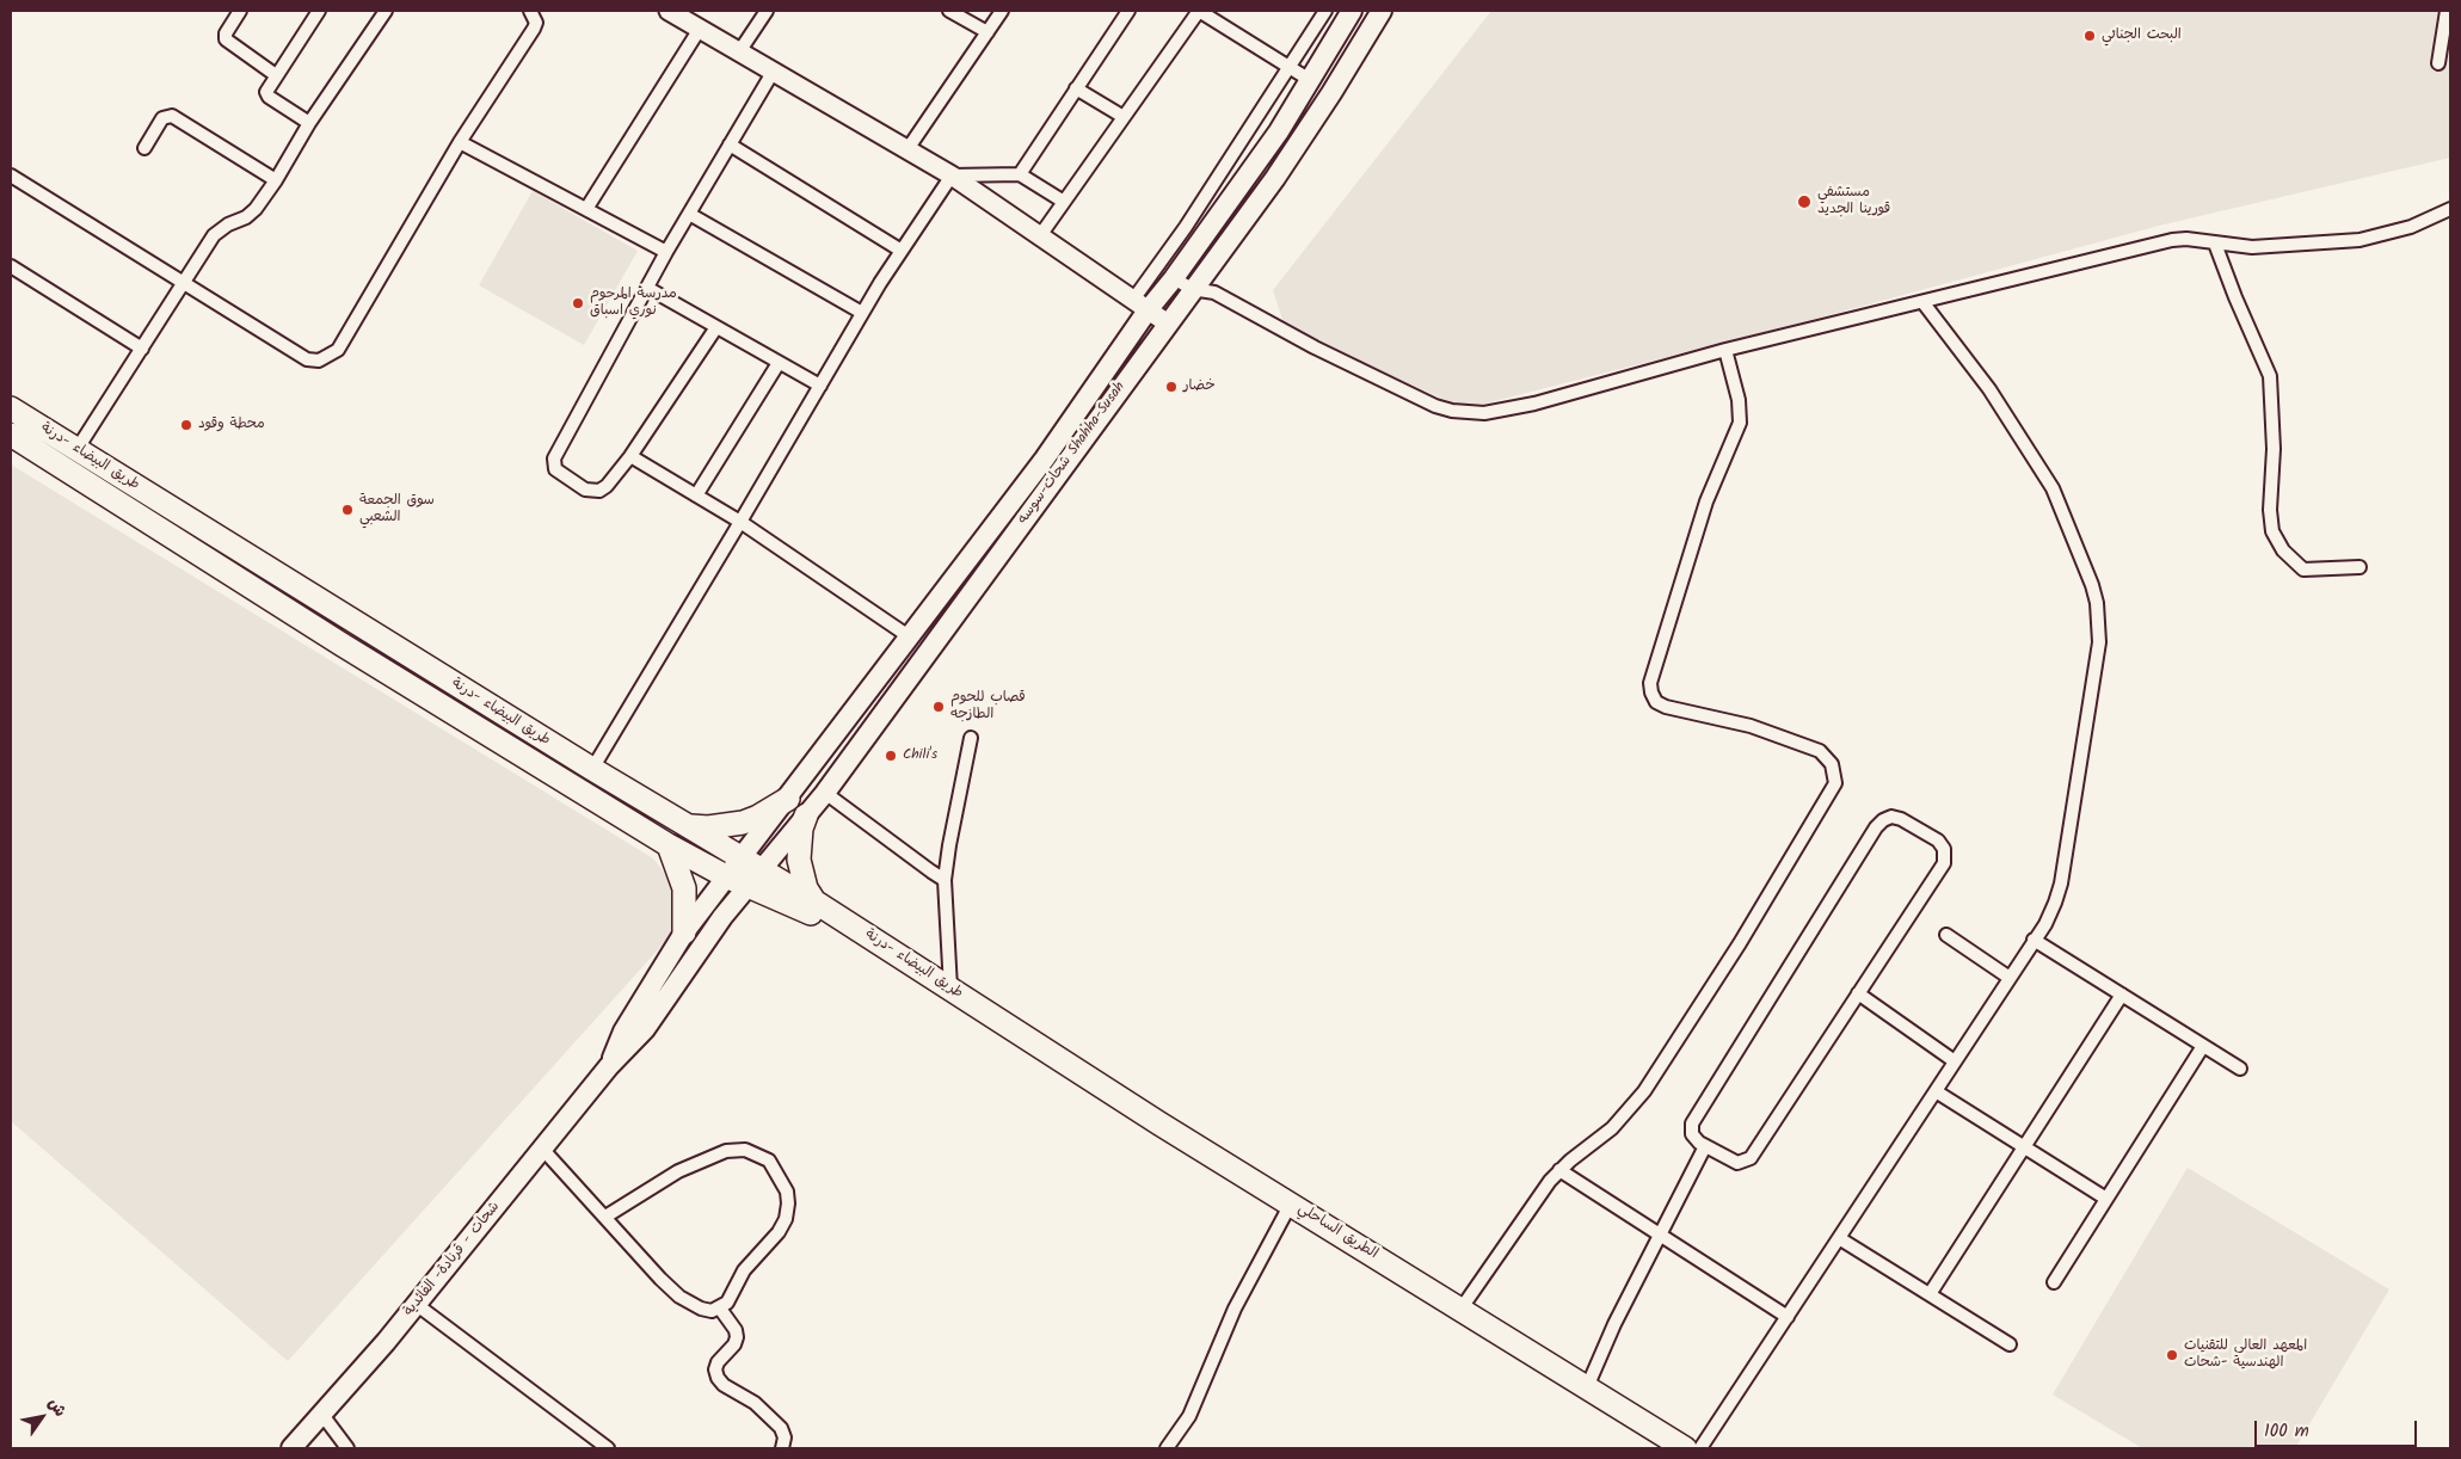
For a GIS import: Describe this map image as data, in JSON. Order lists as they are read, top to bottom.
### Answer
{
  "streets": {
    "highway": ["طريق البيضاء -درنة", "الطريق الساحلي"],
    "main road": ["شحات-سوسه Shahha-Susah", "شحات - قرنادة- الفائدية"]
  },
  "crossings": [
    ["شحات-سوسه Shahha-Susah", "طريق البيضاء -درنة"],
    ["شحات-سوسه Shahha-Susah", "شحات - قرنادة- الفائدية"],
    ["طريق البيضاء -درنة", "الطريق الساحلي"]
  ],
  "places": [
    "البحت الجنائي",
    "مستشفي قورينا الجديد",
    "مدرسة المرحوم نوري اسباق",
    "خضار",
    "محطة وقود",
    "سوق الجمعة الشعبي",
    "قصاب للحوم الطازجه",
    "Chili's",
    "المعهد العالي للتقنيات الهندسية -شحات"
  ],
  "scale_bar": "100 m",
  "north": "top right"
}
